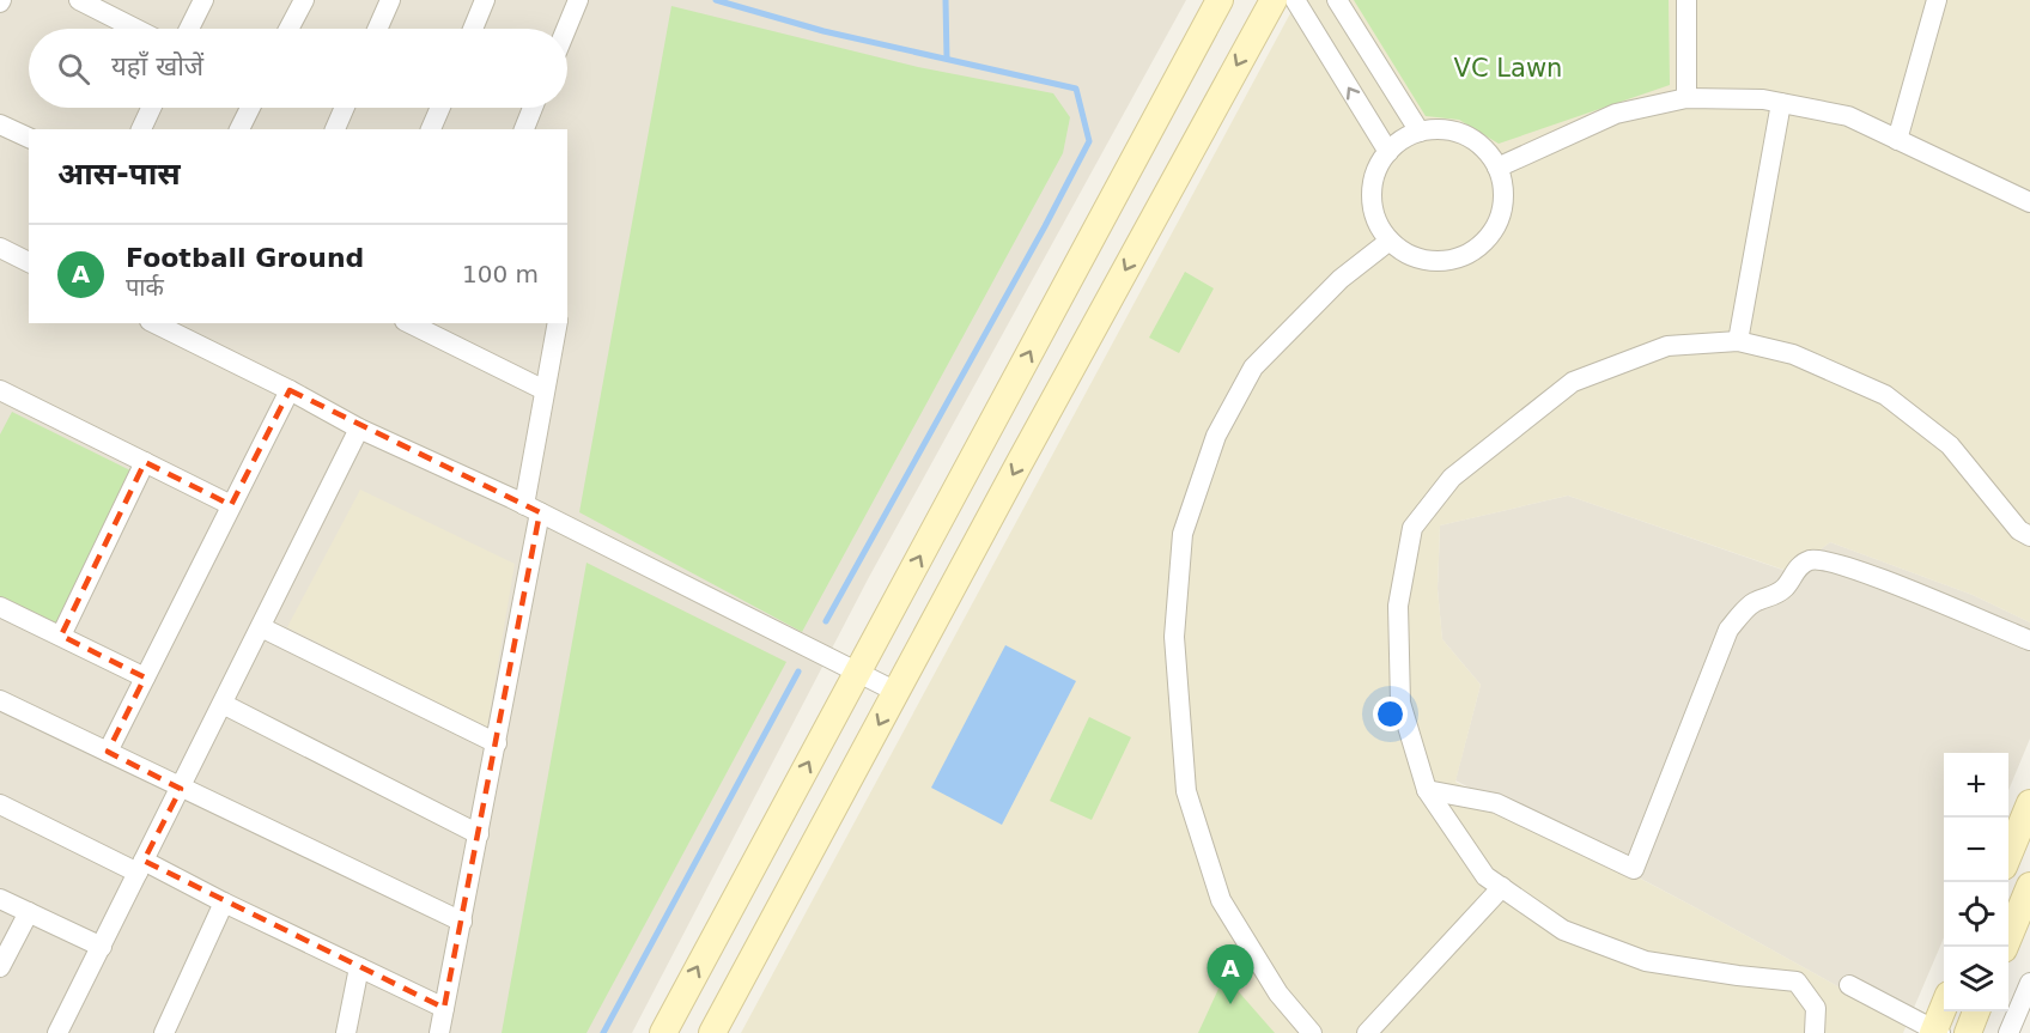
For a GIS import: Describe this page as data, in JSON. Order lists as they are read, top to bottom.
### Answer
{
  "parks": ["VC Lawn"],
  "page": {
    "search": "यहाँ खोजें",
    "heading": "आस-पास",
    "list": [
      {
        "mark": "A",
        "name": "Football Ground",
        "note": "पार्क",
        "value": "100 m"
      }
    ],
    "map_buttons": ["+", "−"],
    "pins": "A"
  }
}
